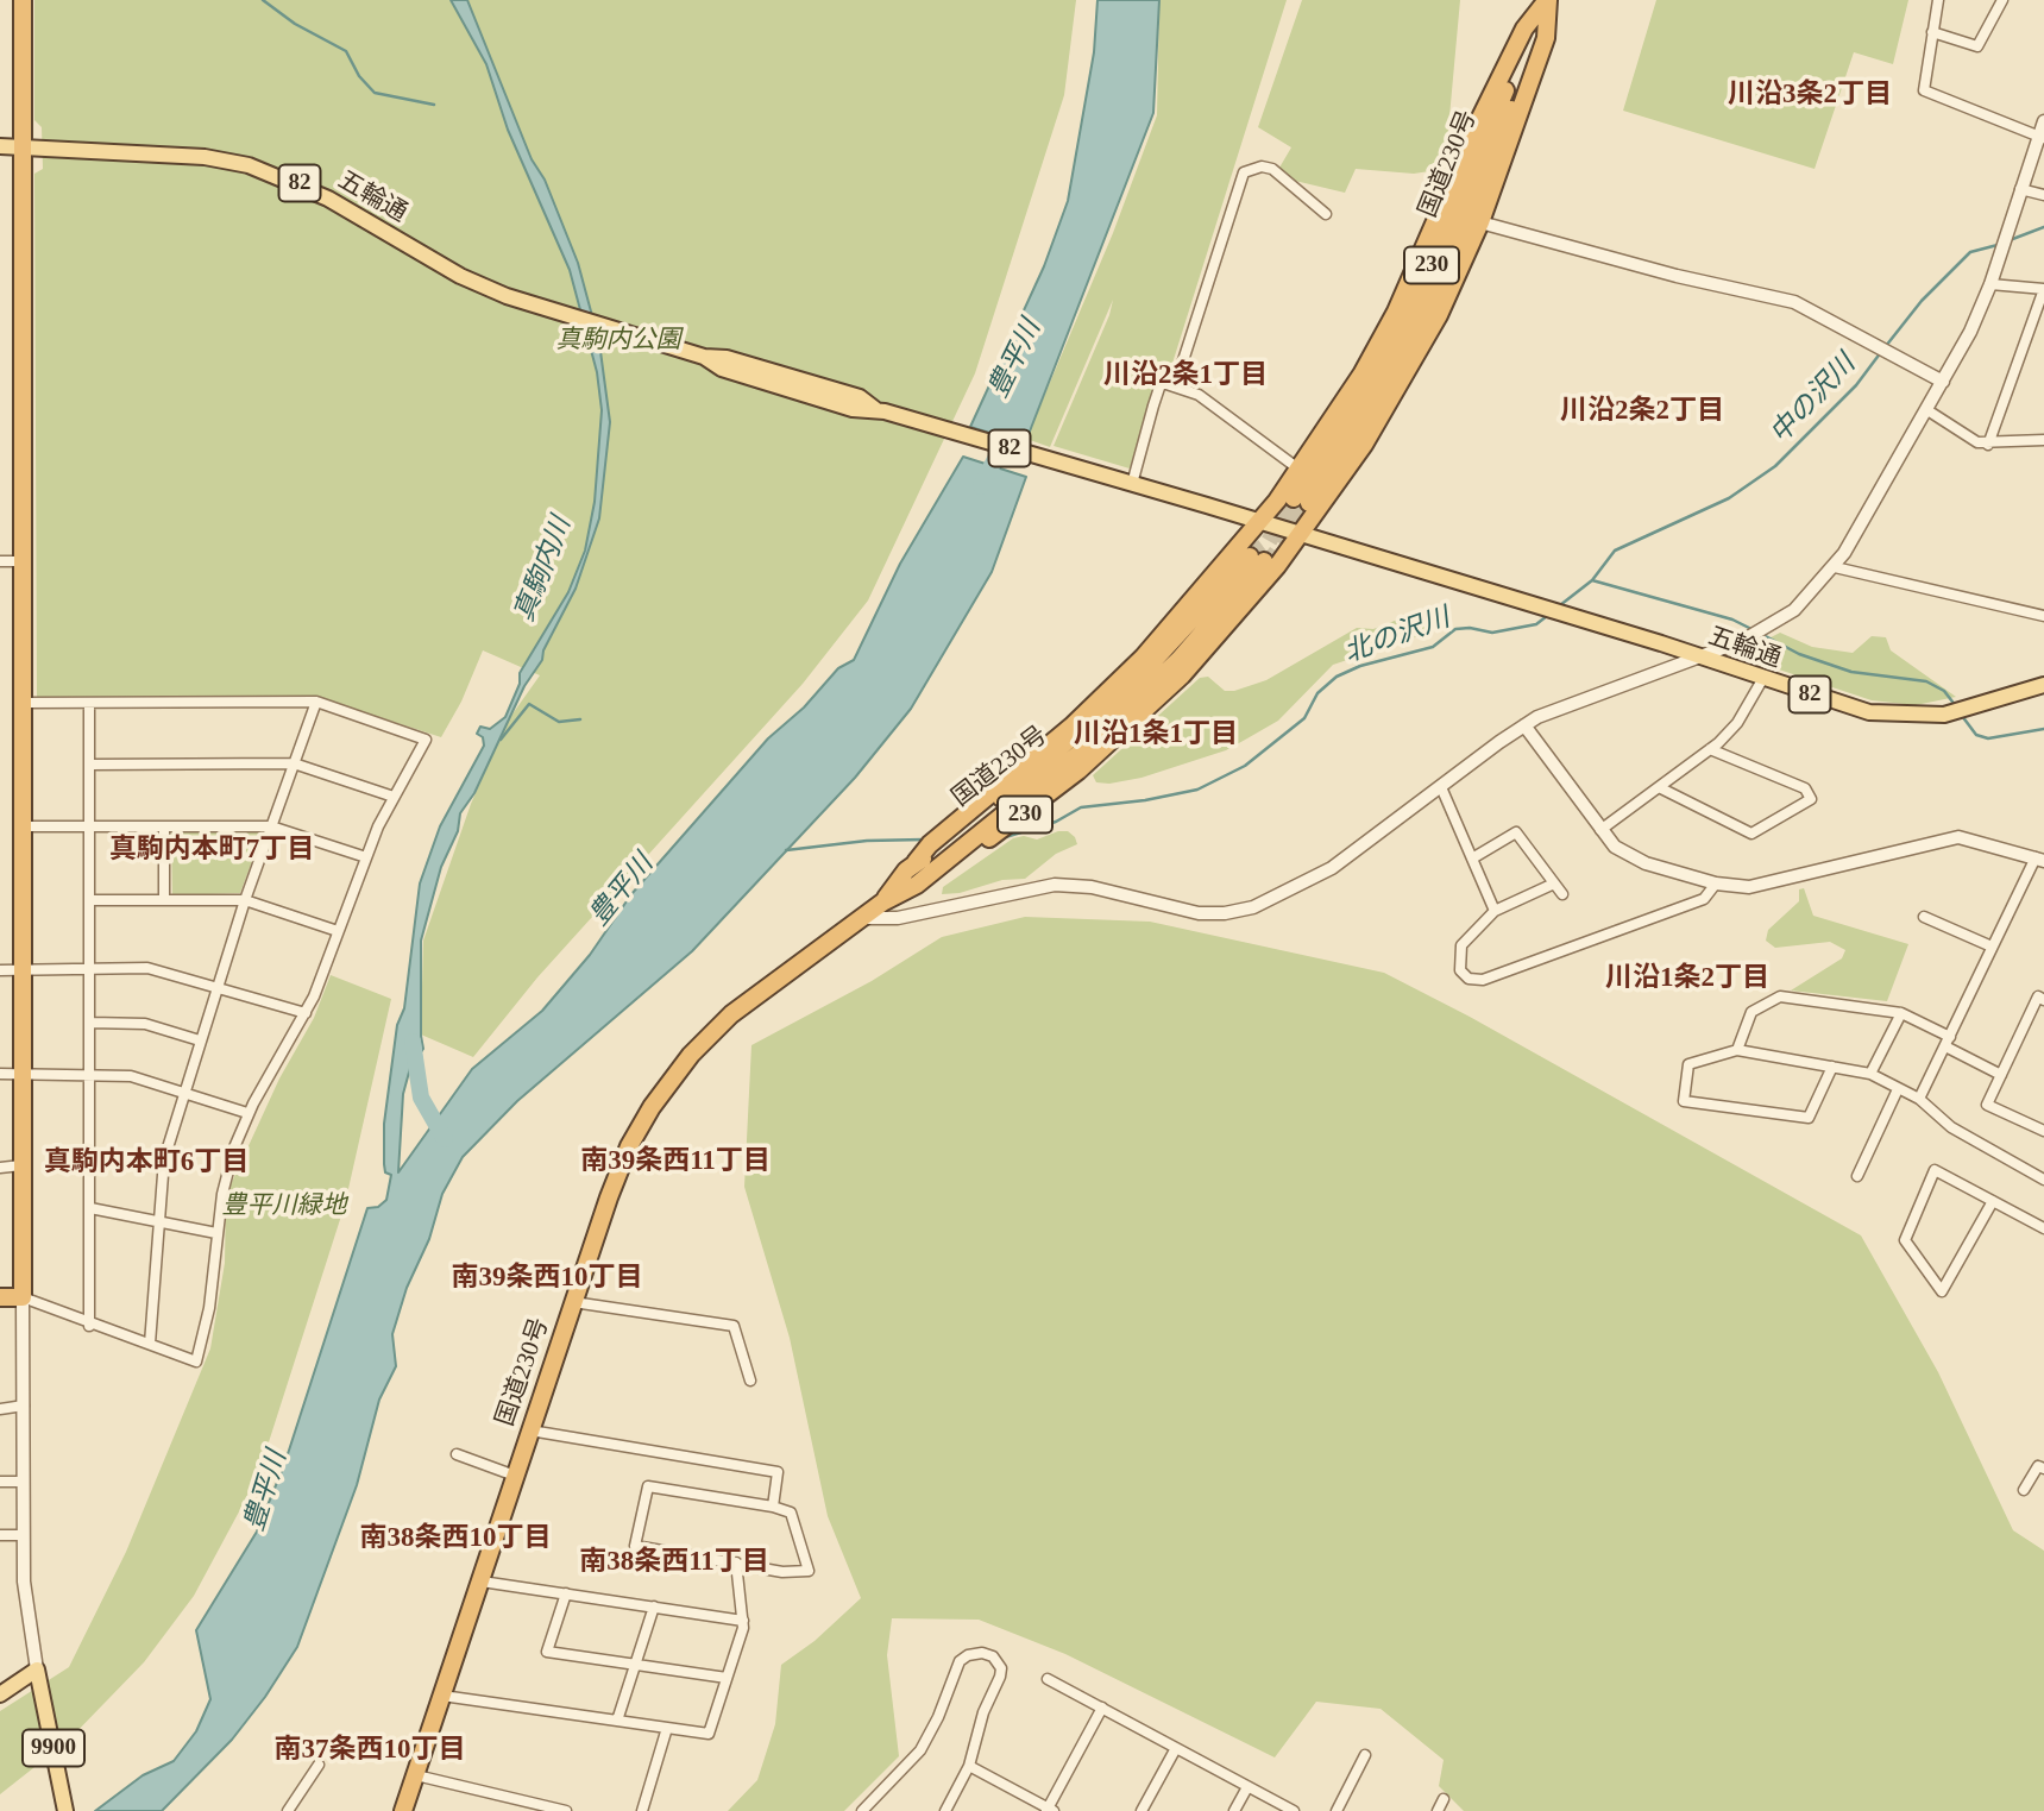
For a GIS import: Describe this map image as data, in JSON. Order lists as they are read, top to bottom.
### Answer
{
  "streets": {
    "highway": ["国道230号", "230"],
    "main road": ["82", "五輪通", "9900"]
  },
  "crossings": [
    ["国道230号", "230"],
    ["82", "五輪通"],
    ["82", "230"],
    ["五輪通", "230"]
  ],
  "districts": [
    "川沿3条2丁目",
    "川沿2条1丁目",
    "川沿2条2丁目",
    "川沿1条1丁目",
    "真駒内本町7丁目",
    "川沿1条2丁目",
    "南39条西11丁目",
    "真駒内本町6丁目",
    "南39条西10丁目",
    "南38条西10丁目",
    "南38条西11丁目",
    "南37条西10丁目"
  ],
  "water": [
    "豊平川",
    "中の沢川",
    "真駒内川",
    "北の沢川"
  ],
  "parks": ["真駒内公園", "豊平川緑地"]
}
